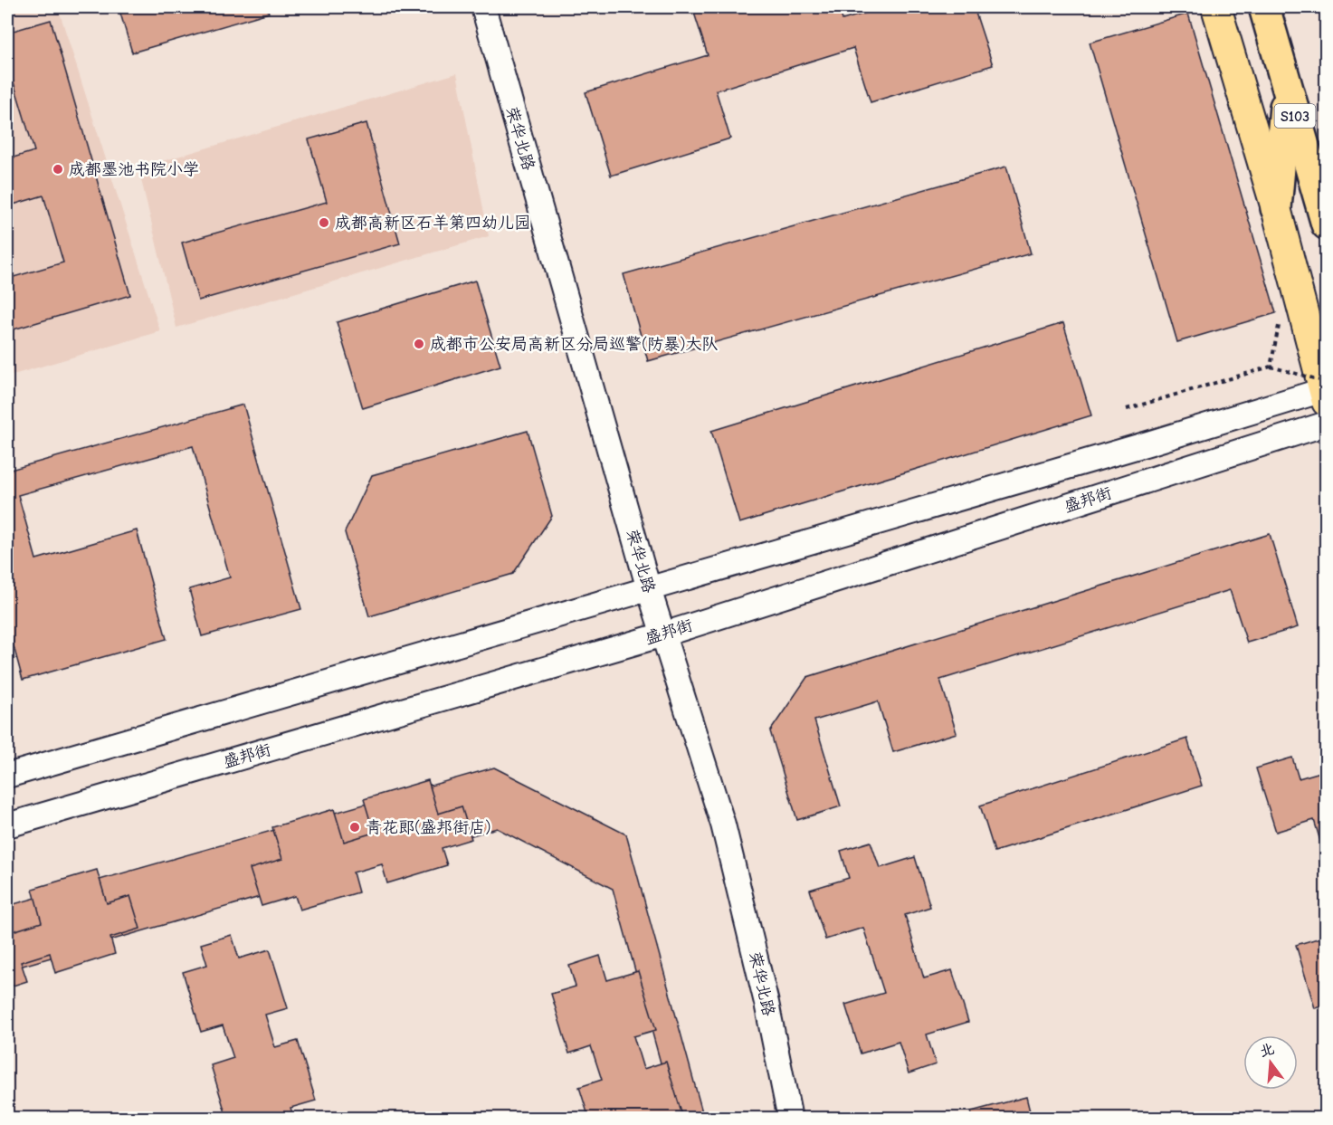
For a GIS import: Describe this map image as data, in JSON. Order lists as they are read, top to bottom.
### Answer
{
  "streets": {
    "highway": ["S103"],
    "street": ["荣华北路", "盛邦街"]
  },
  "crossings": [
    ["荣华北路", "盛邦街"]
  ],
  "places": [
    "成都墨池书院小学",
    "成都高新区石羊第四幼儿园",
    "成都市公安局高新区分局巡警(防暴)大队",
    "青花郎(盛邦街店)"
  ],
  "north": "top"
}
